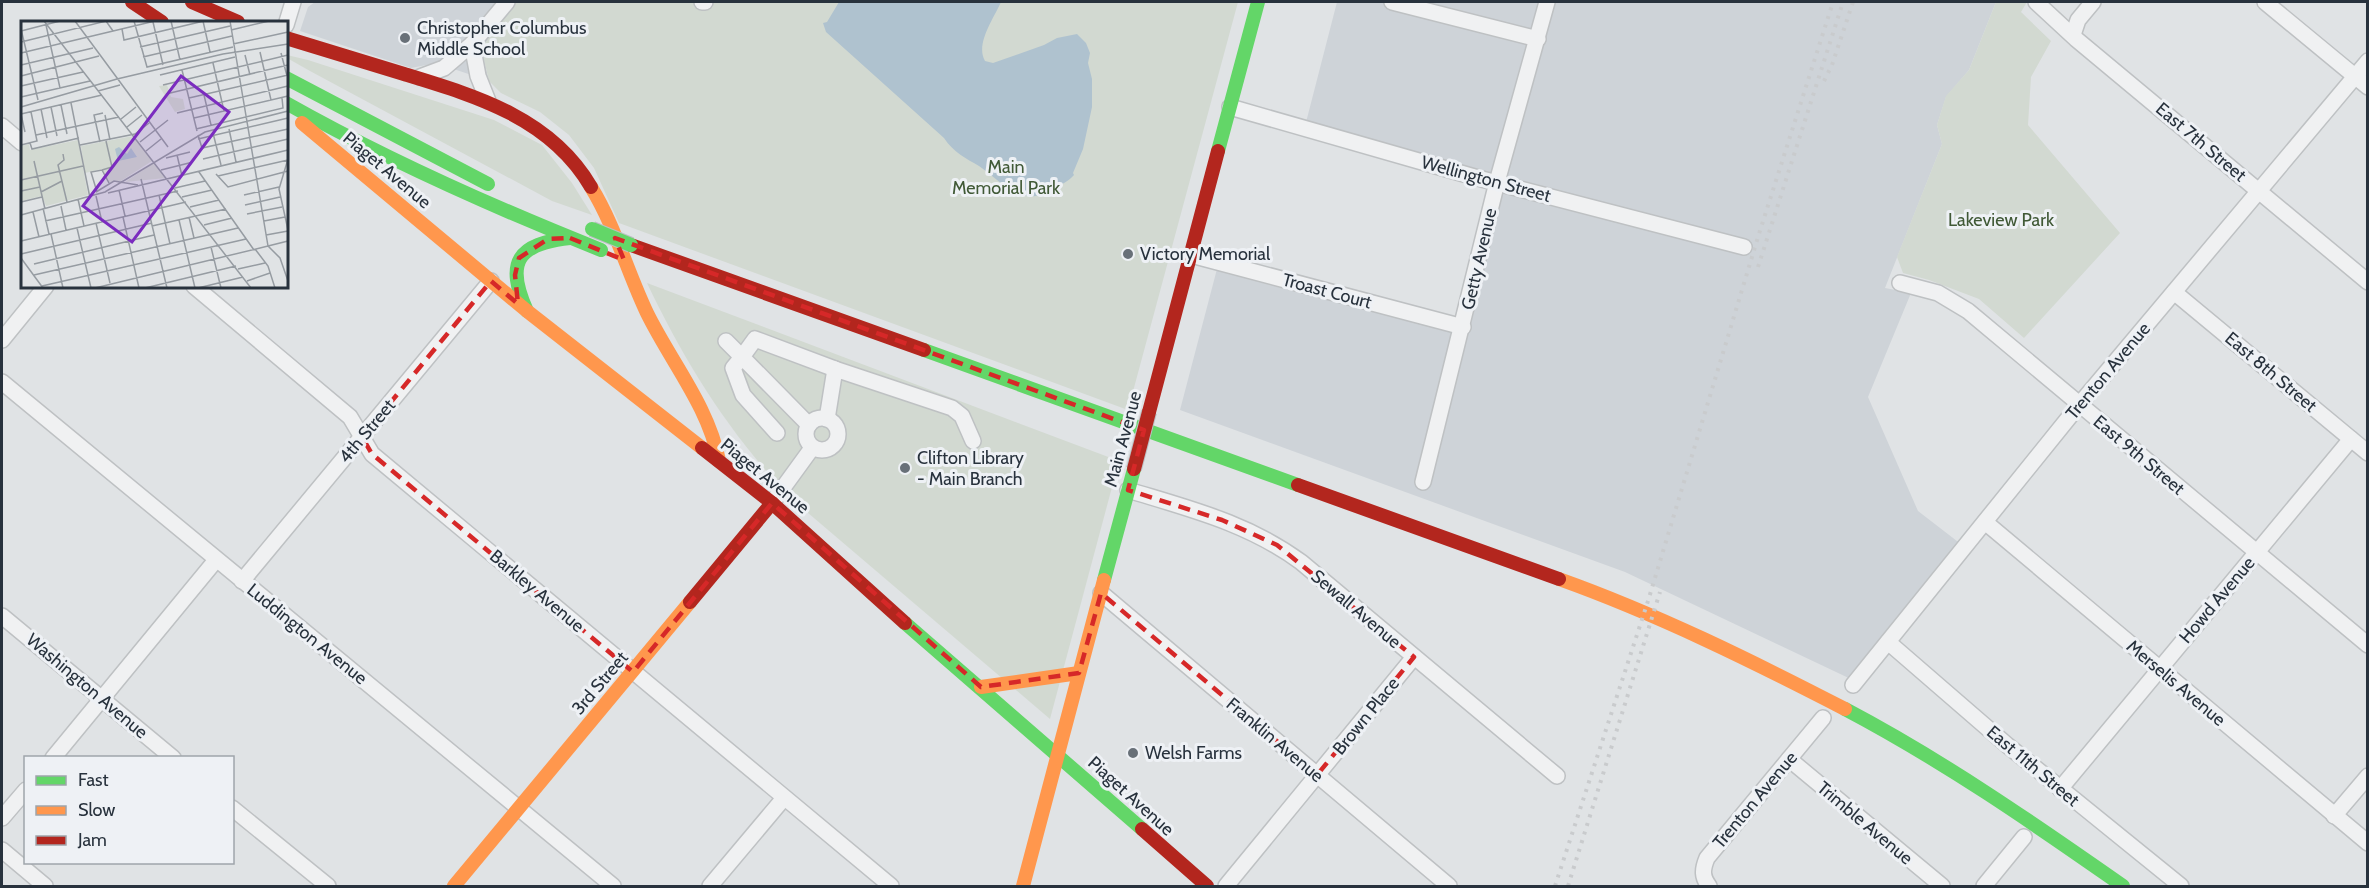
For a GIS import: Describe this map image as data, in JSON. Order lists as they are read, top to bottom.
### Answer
{
  "streets": {
    "main road": ["Piaget Avenue", "Main Avenue", "3rd Street"],
    "street": [
      "East 7th Street",
      "Wellington Street",
      "Getty Avenue",
      "Troast Court",
      "Trenton Avenue",
      "East 8th Street",
      "4th Street",
      "East 9th Street",
      "Barkley Avenue",
      "Howd Avenue",
      "Sewall Avenue",
      "Luddington Avenue",
      "Merselis Avenue",
      "Washington Avenue",
      "Brown Place",
      "Franklin Avenue",
      "East 11th Street",
      "Trimble Avenue"
    ]
  },
  "crossings": [
    ["East 7th Street", "Trenton Avenue"],
    ["Piaget Avenue", "4th Street"],
    ["Piaget Avenue", "Main Avenue"],
    ["Piaget Avenue", "3rd Street"],
    ["Wellington Street", "Getty Avenue"],
    ["Wellington Street", "Main Avenue"],
    ["Getty Avenue", "Troast Court"],
    ["Troast Court", "Main Avenue"],
    ["Trenton Avenue", "East 8th Street"],
    ["Trenton Avenue", "East 9th Street"],
    ["Trenton Avenue", "Merselis Avenue"],
    ["Trenton Avenue", "East 11th Street"],
    ["Trenton Avenue", "Trimble Avenue"],
    ["East 8th Street", "Howd Avenue"],
    ["4th Street", "Barkley Avenue"],
    ["4th Street", "Luddington Avenue"],
    ["Main Avenue", "Sewall Avenue"],
    ["Main Avenue", "Franklin Avenue"],
    ["East 9th Street", "Howd Avenue"],
    ["Barkley Avenue", "3rd Street"],
    ["Howd Avenue", "Merselis Avenue"],
    ["Howd Avenue", "East 11th Street"],
    ["Sewall Avenue", "Brown Place"],
    ["Luddington Avenue", "3rd Street"],
    ["Brown Place", "Franklin Avenue"]
  ],
  "parks": ["Main Memorial Park", "Lakeview Park"],
  "places": [
    "Christopher Columbus Middle School",
    "Victory Memorial",
    "Clifton Library - Main Branch",
    "Welsh Farms"
  ],
  "legend": ["Fast", "Slow", "Jam"]
}
